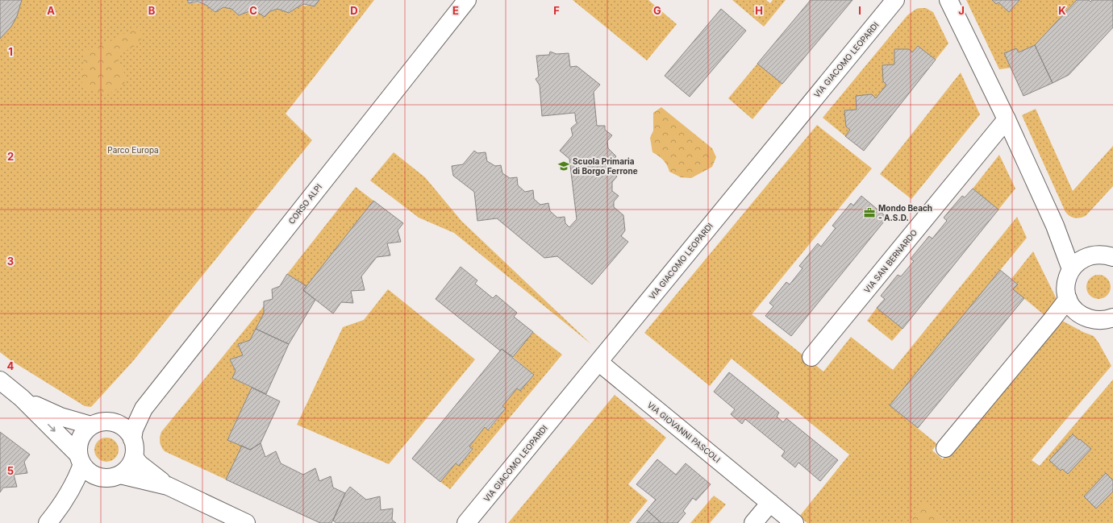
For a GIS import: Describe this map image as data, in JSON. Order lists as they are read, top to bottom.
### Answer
{
  "streets": {
    "street": [
      "VIA GIACOMO LEOPARDI",
      "CORSO ALPI",
      "VIA SAN BERNARDO",
      "VIA GIOVANNI PASCOLI"
    ]
  },
  "crossings": [
    ["VIA GIACOMO LEOPARDI", "VIA GIOVANNI PASCOLI"]
  ],
  "parks": ["Parco Europa"],
  "places": {
    "school or university": ["Scuola Primaria di Borgo Ferrone"],
    "office": ["Mondo Beach - A.S.D."]
  },
  "grid": {
    "columns": [
      "A",
      "B",
      "C",
      "D",
      "E",
      "F",
      "G",
      "H",
      "I",
      "J",
      "K"
    ],
    "rows": [
      "1",
      "2",
      "3",
      "4",
      "5"
    ]
  }
}
